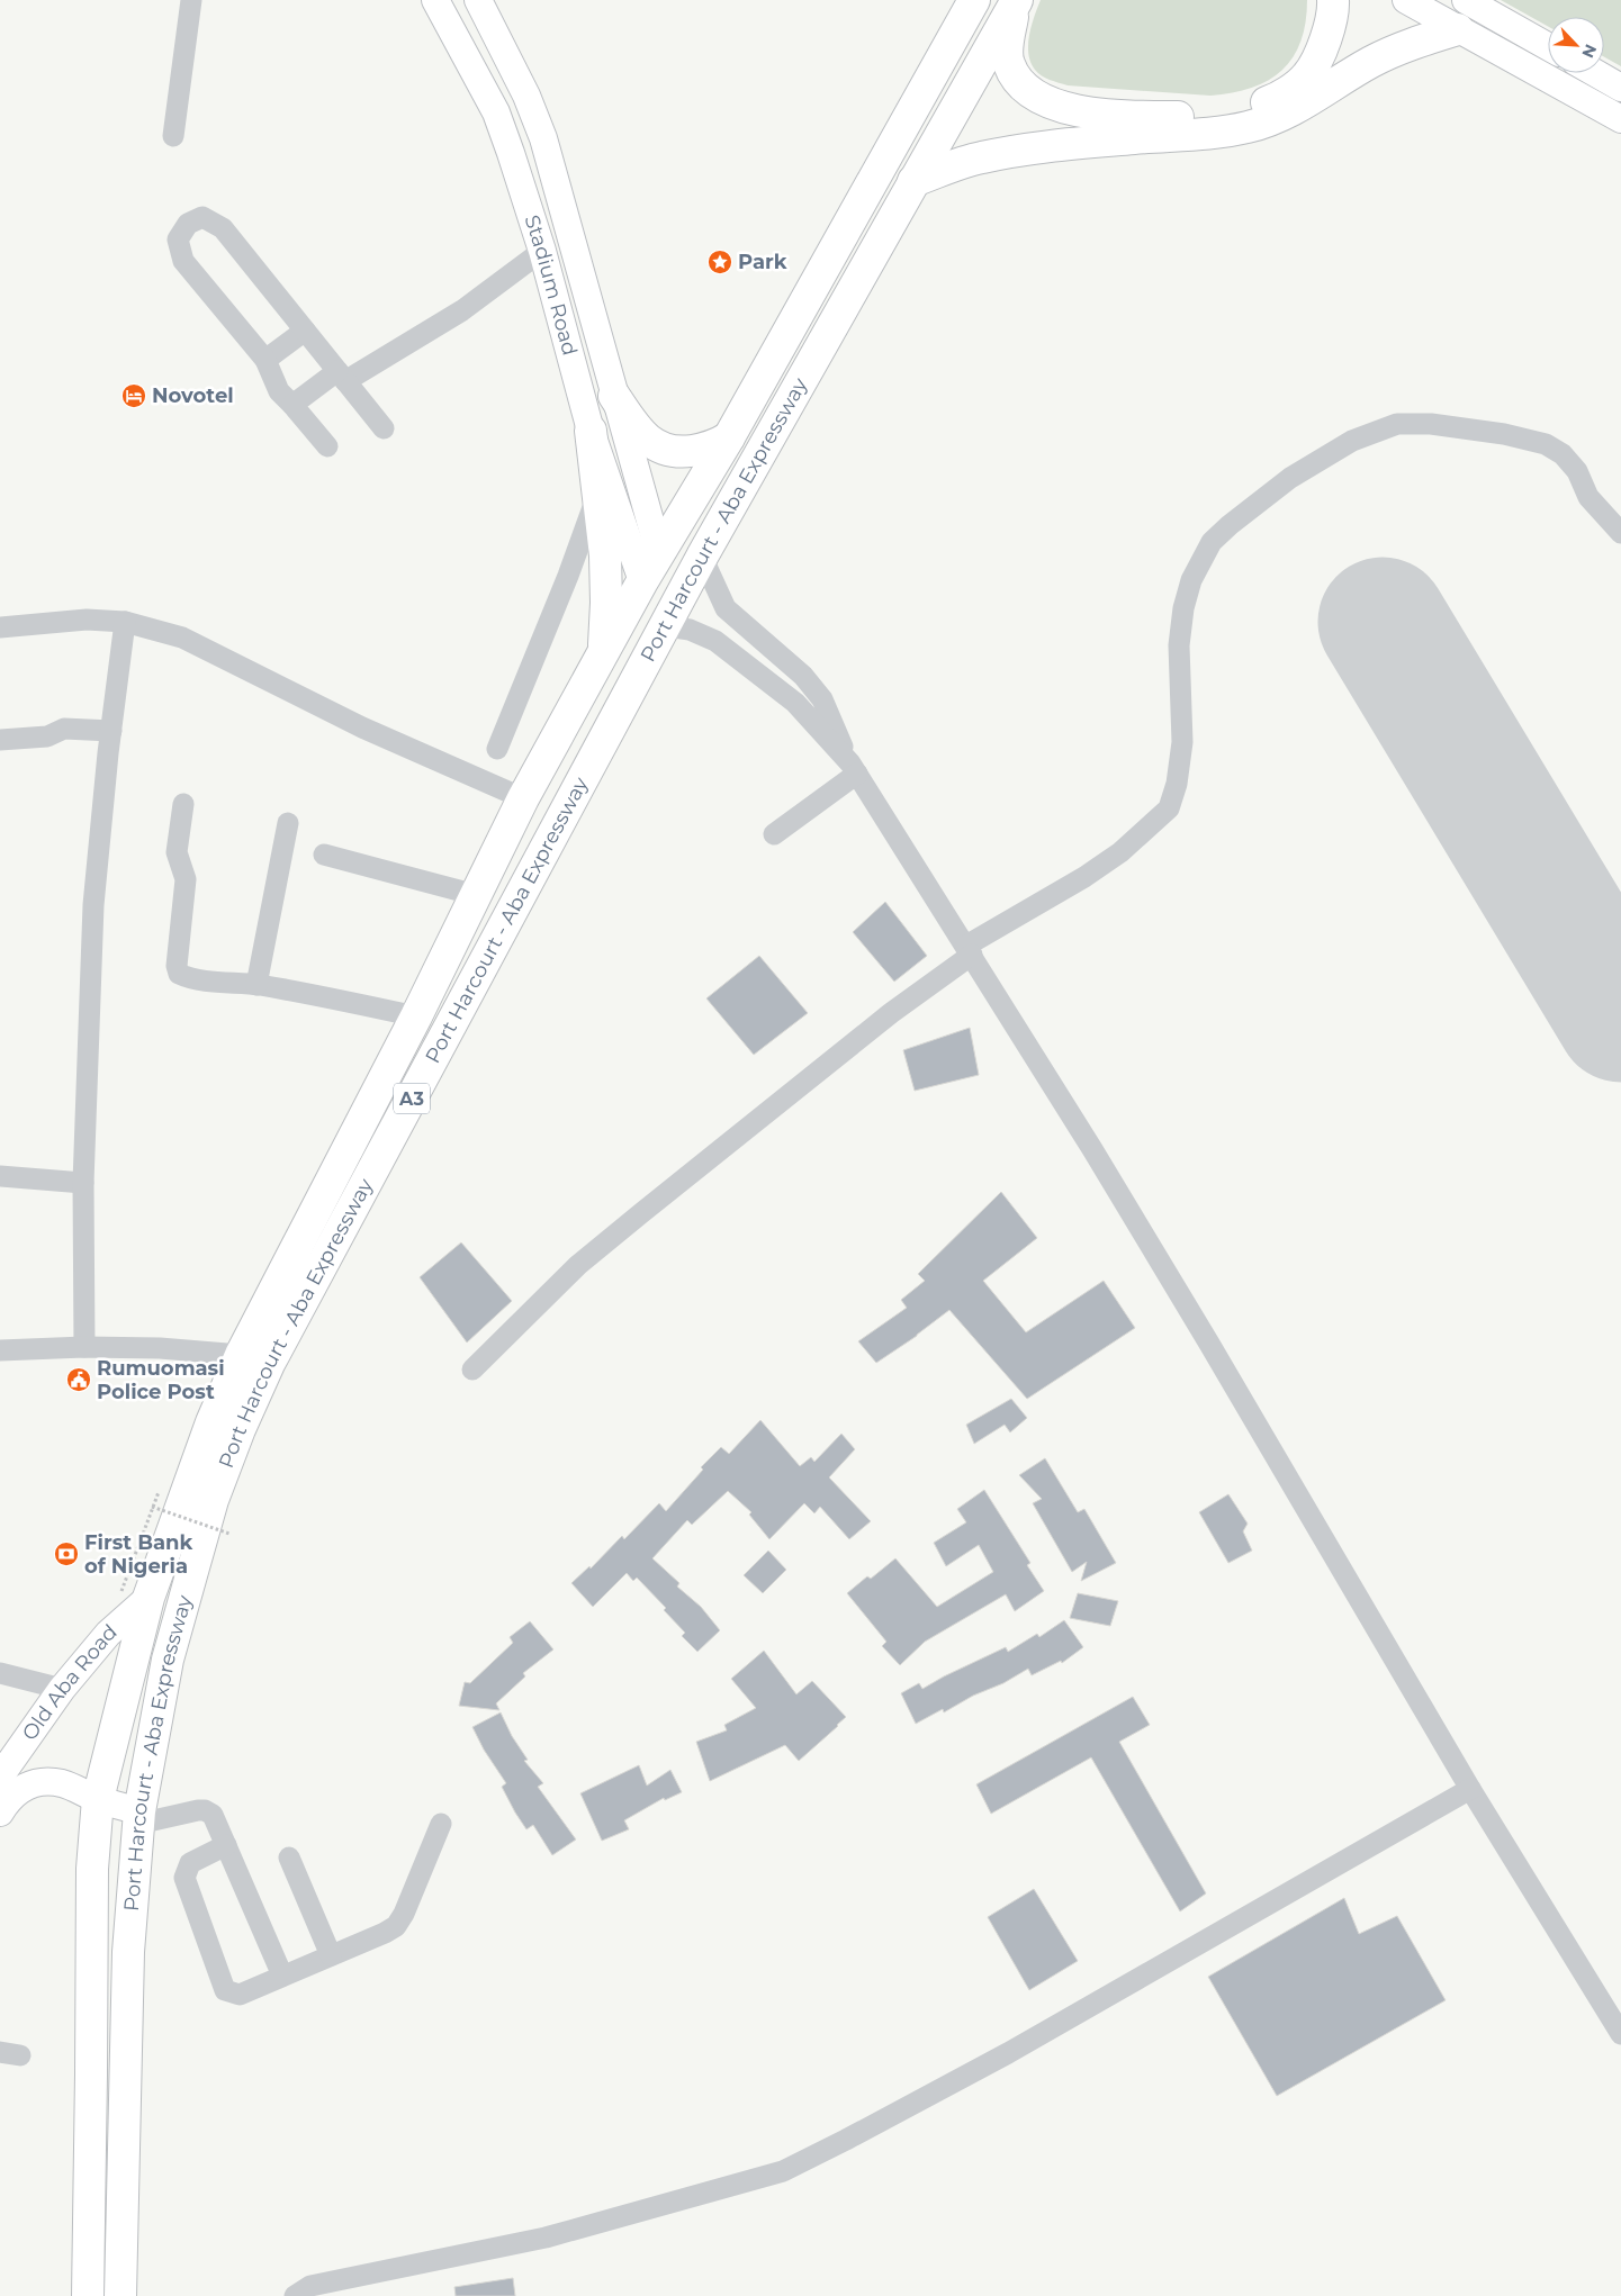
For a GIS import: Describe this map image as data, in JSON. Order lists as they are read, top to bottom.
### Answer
{
  "streets": {
    "highway": ["Port Harcourt - Aba Expressway", "A3"],
    "main road": ["Stadium Road", "Old Aba Road"]
  },
  "crossings": [
    ["Stadium Road", "Port Harcourt - Aba Expressway"],
    ["Port Harcourt - Aba Expressway", "Old Aba Road"]
  ],
  "places": {
    "place": ["Park"],
    "hotel": ["Novotel"],
    "public building": ["Rumuomasi Police Post"],
    "bank": ["First Bank of Nigeria"]
  },
  "north": "bottom right"
}
